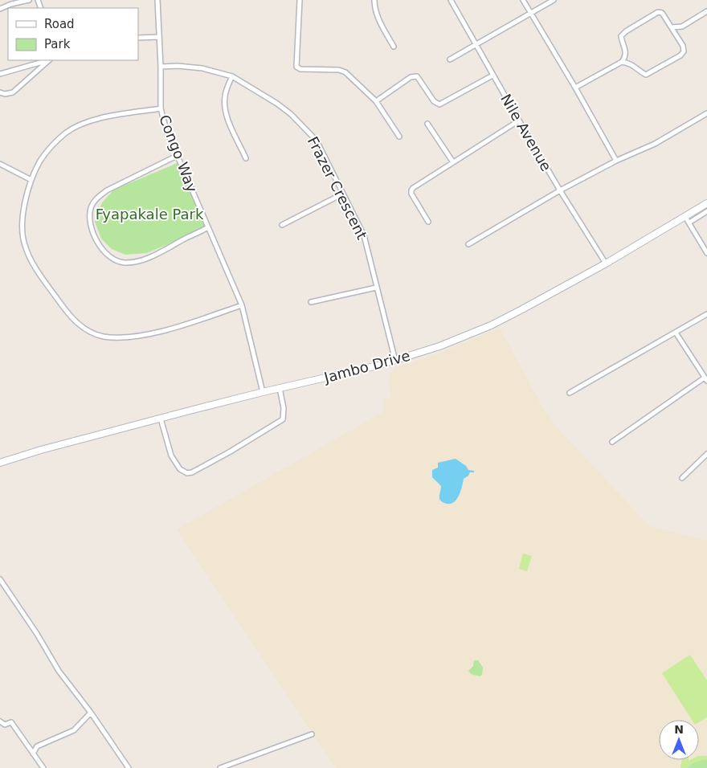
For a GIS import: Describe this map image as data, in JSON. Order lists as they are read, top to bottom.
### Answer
{
  "streets": {
    "main road": ["Jambo Drive"],
    "street": ["Nile Avenue", "Congo Way", "Frazer Crescent"]
  },
  "crossings": [
    ["Nile Avenue", "Jambo Drive"],
    ["Congo Way", "Frazer Crescent"],
    ["Congo Way", "Jambo Drive"],
    ["Frazer Crescent", "Jambo Drive"]
  ],
  "parks": ["Fyapakale Park"],
  "legend": ["Road", "Park"],
  "north": "top"
}
